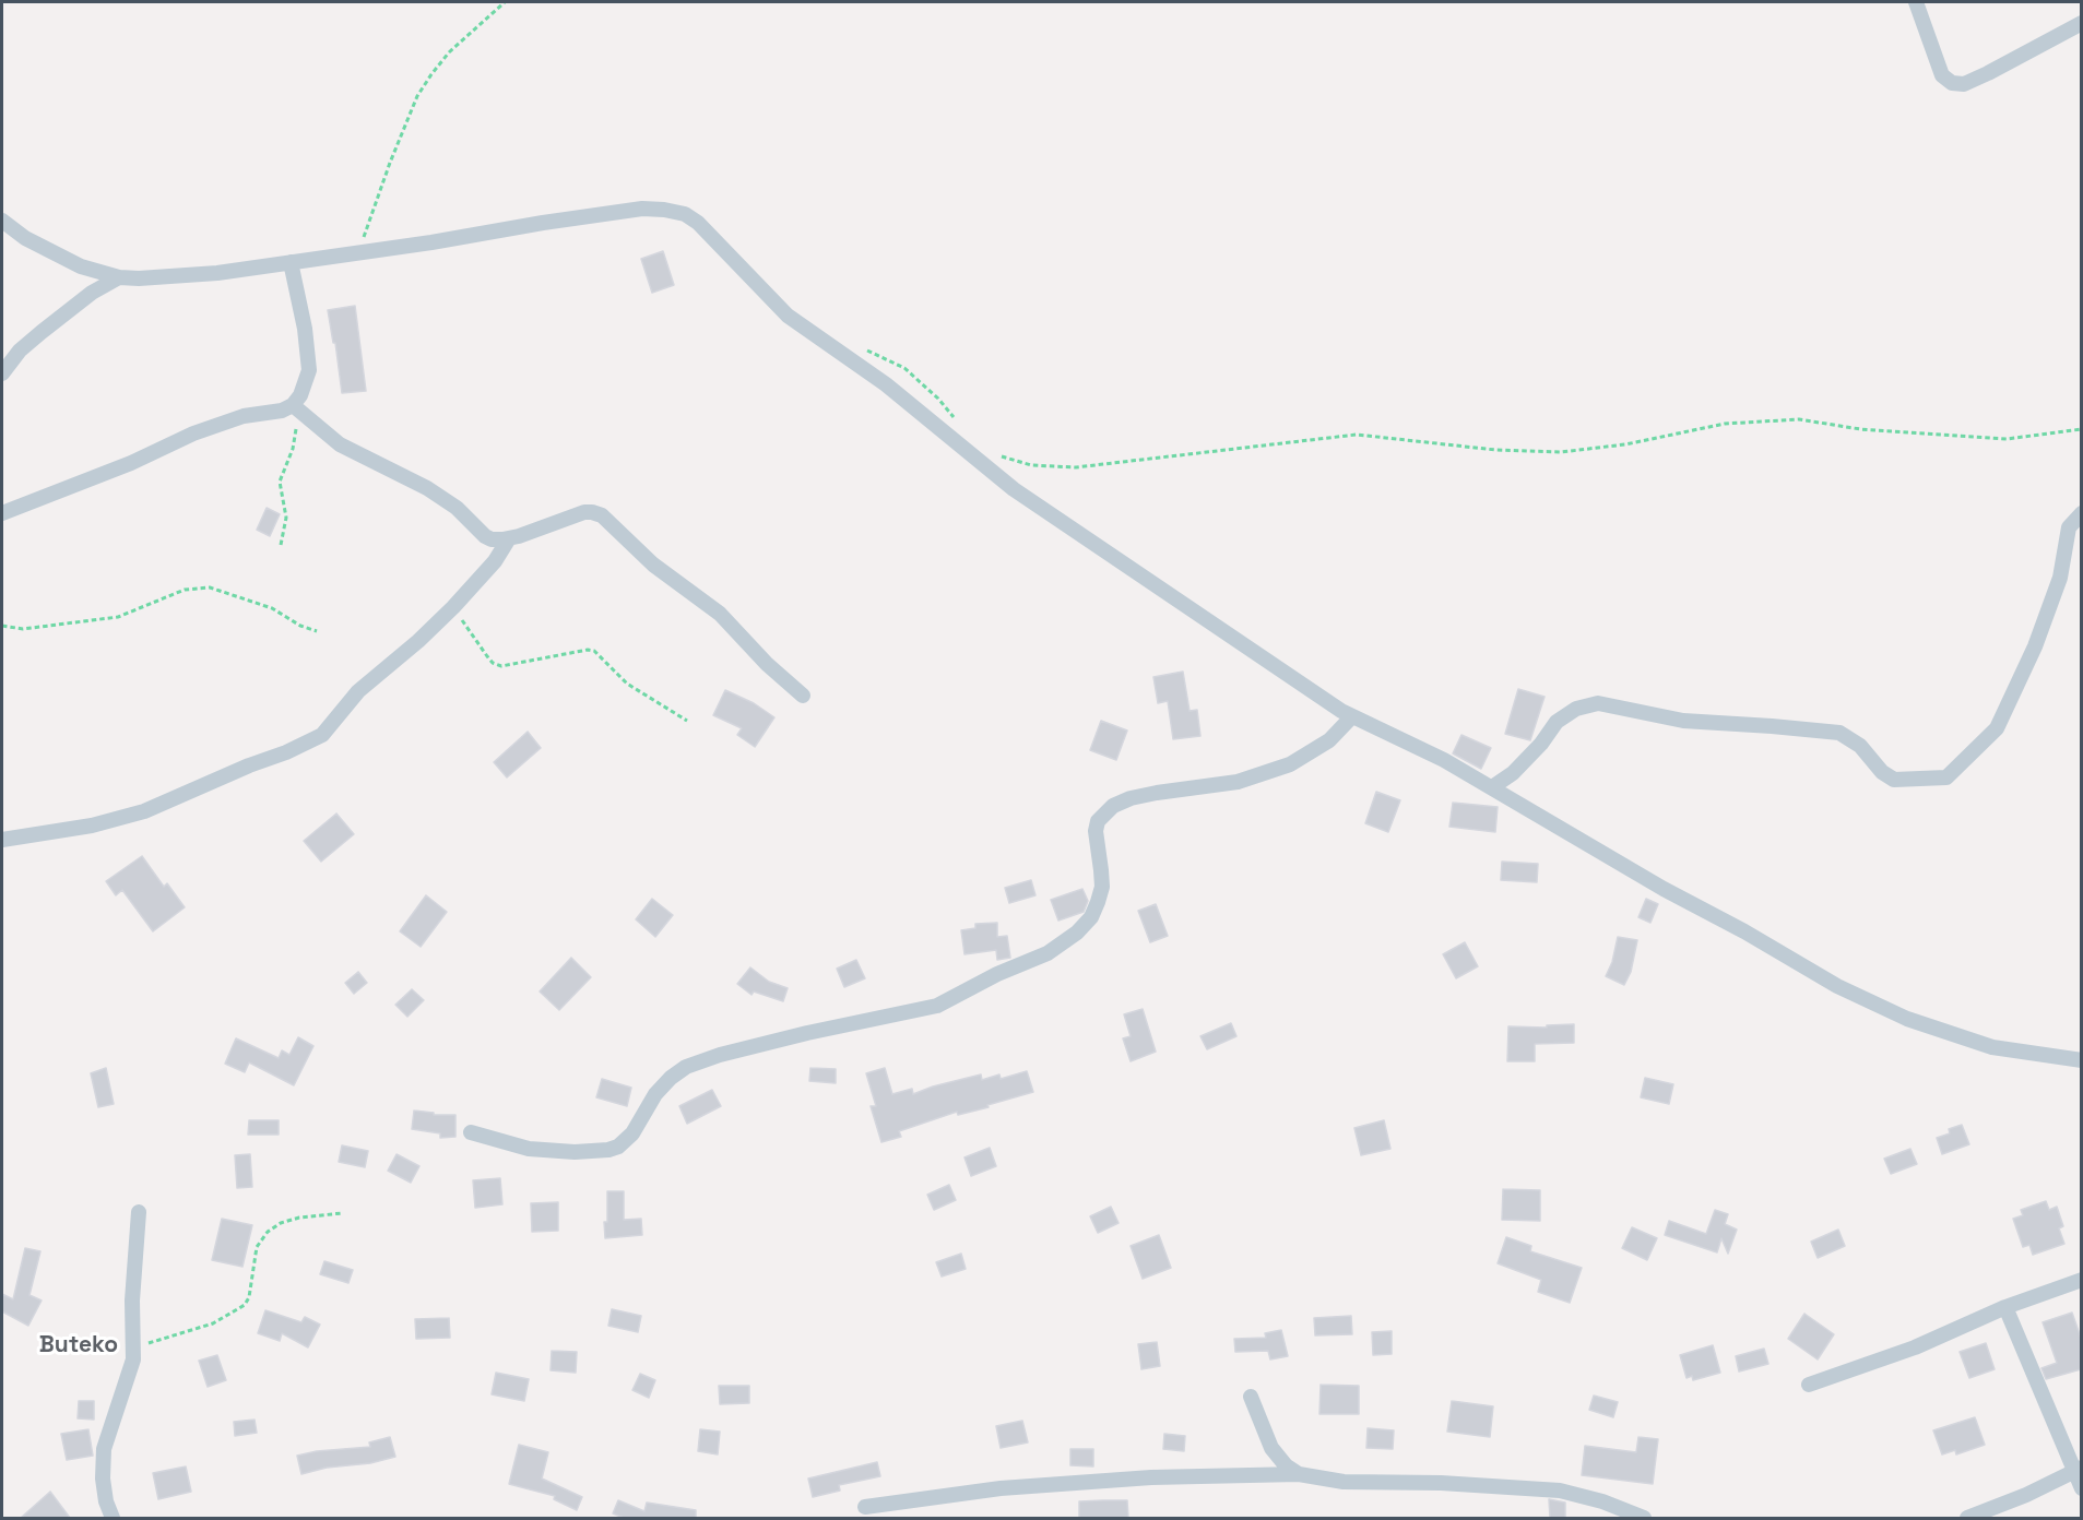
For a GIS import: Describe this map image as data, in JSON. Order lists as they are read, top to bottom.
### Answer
{
  "districts": ["Buteko"]
}
